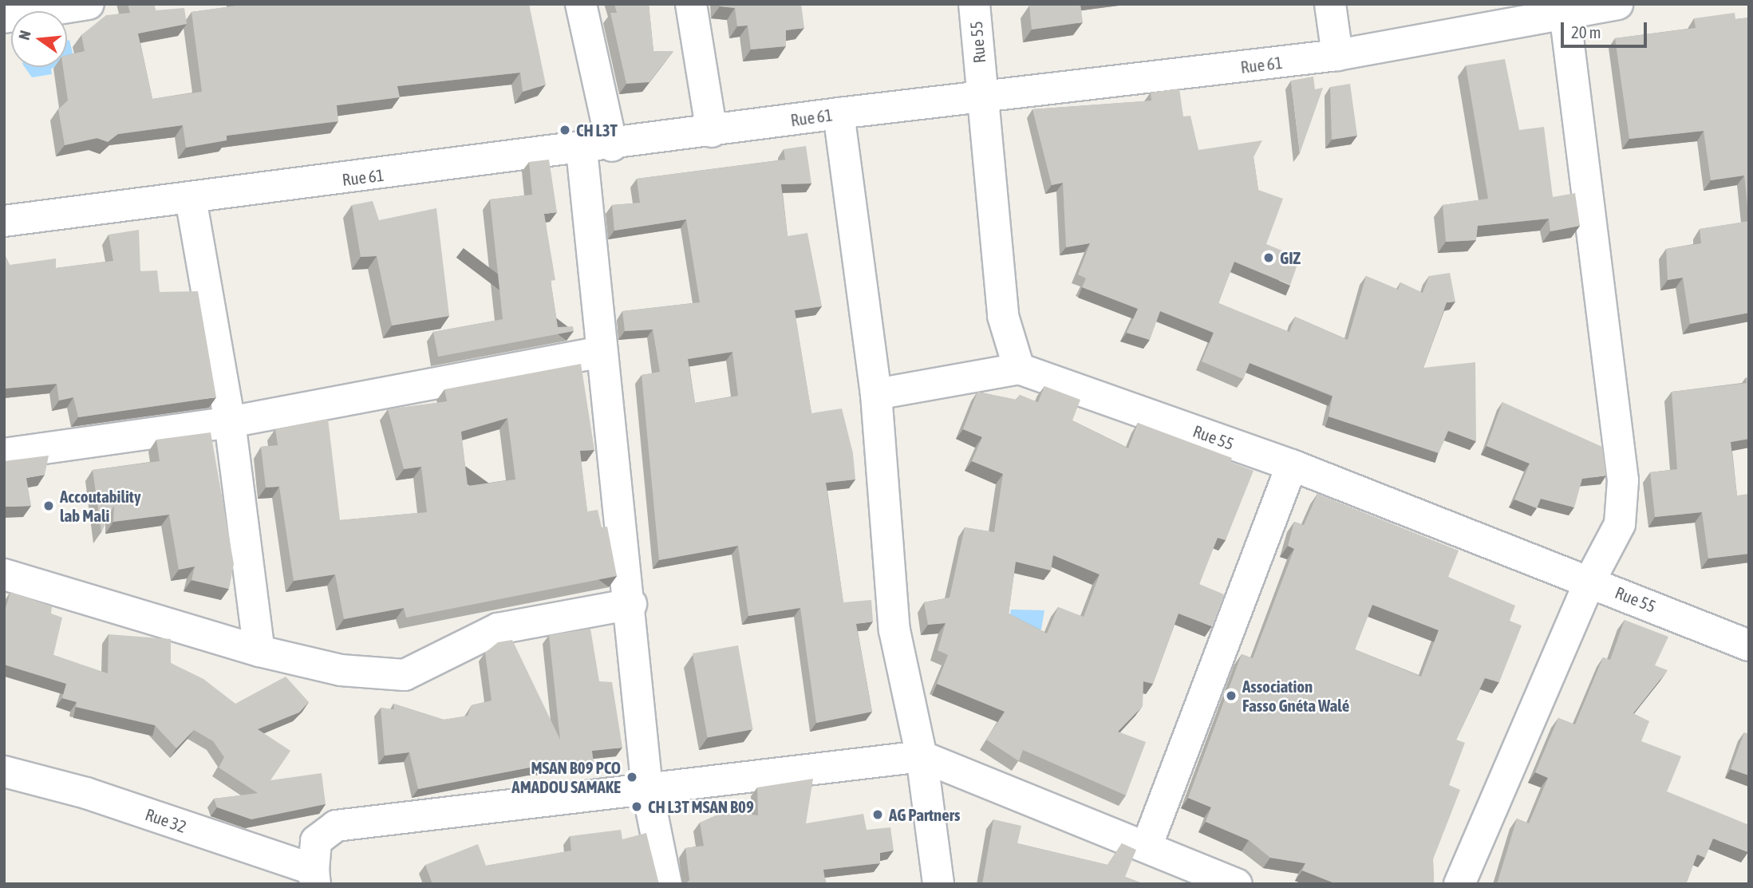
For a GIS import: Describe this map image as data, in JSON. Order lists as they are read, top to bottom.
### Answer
{
  "streets": {
    "street": ["Rue 55", "Rue 61", "Rue 32"]
  },
  "crossings": [
    ["Rue 55", "Rue 61"]
  ],
  "places": [
    "CH L3T",
    "GIZ",
    "Accoutability lab Mali",
    "Association Fasso Gnéta Walé",
    "MSAN B09 PCO AMADOU SAMAKE",
    "CH L3T MSAN B09",
    "AG Partners"
  ],
  "scale_bar": "20 m",
  "north": "left"
}
